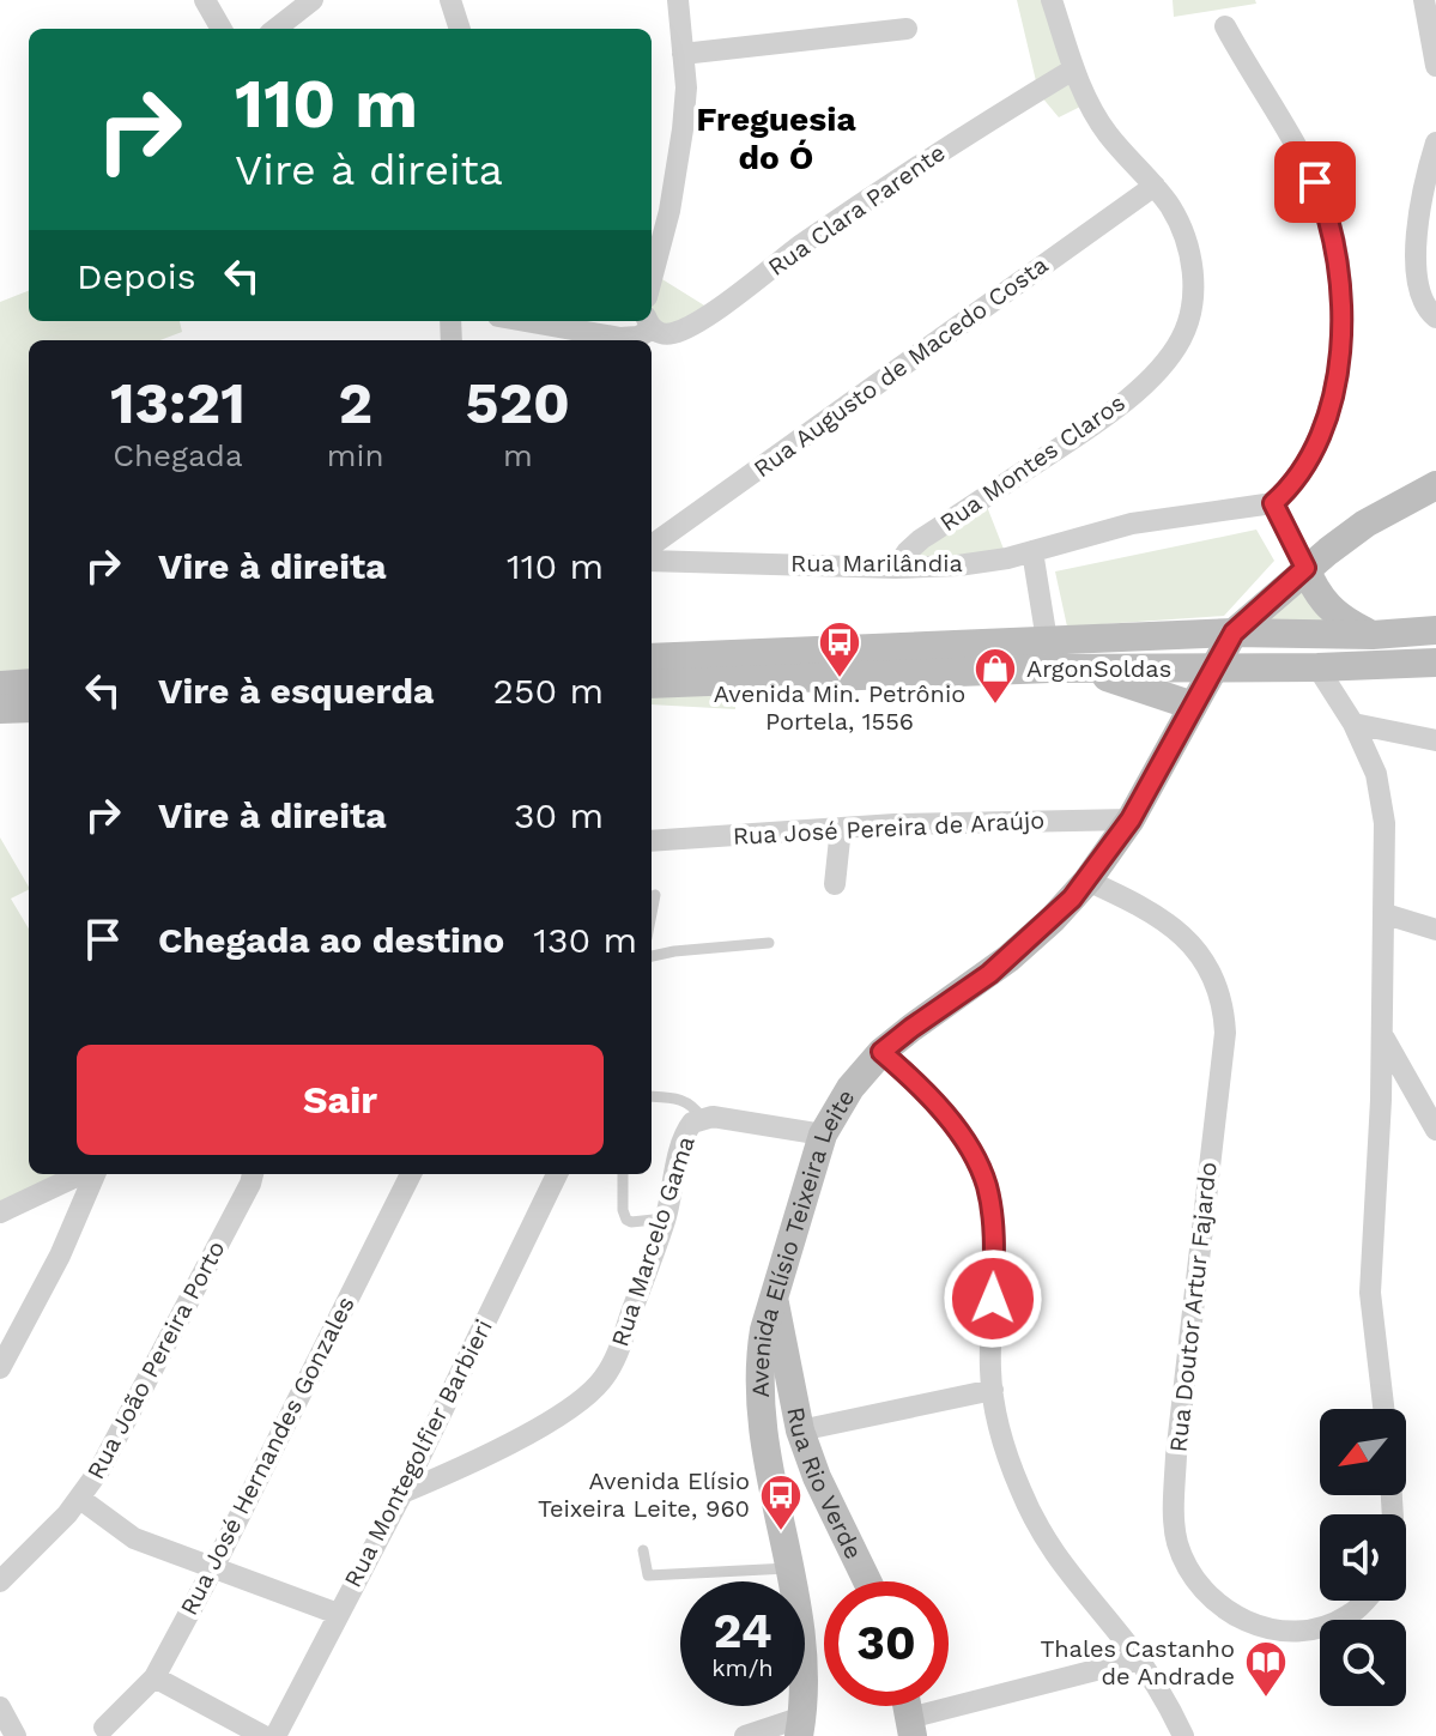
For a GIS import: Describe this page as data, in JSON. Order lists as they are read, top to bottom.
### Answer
{
  "streets": {
    "main road": ["Avenida Elísio Teixeira Leite", "Rua Rio Verde"],
    "street": [
      "Rua Clara Parente",
      "Rua Augusto de Macedo Costa",
      "Rua Montes Claros",
      "Rua Marilândia",
      "Rua José Pereira de Araújo",
      "Rua Marcelo Gama",
      "Rua Doutor Artur Fajardo",
      "Rua João Pereira Porto",
      "Rua Montegolfier Barbieri",
      "Rua José Hernandes Gonzales"
    ]
  },
  "crossings": [
    ["Rua Clara Parente", "Rua Montes Claros"],
    ["Rua Augusto de Macedo Costa", "Rua Montes Claros"],
    ["Rua Montes Claros", "Rua Marilândia"],
    ["Rua José Pereira de Araújo", "Avenida Elísio Teixeira Leite"],
    ["Rua Marcelo Gama", "Rua Montegolfier Barbieri"],
    ["Avenida Elísio Teixeira Leite", "Rua Doutor Artur Fajardo"],
    ["Avenida Elísio Teixeira Leite", "Rua Rio Verde"]
  ],
  "districts": ["Freguesia do Ó"],
  "places": {
    "bus stop": ["Avenida Min. Petrônio Portela, 1556", "Avenida Elísio Teixeira Leite, 960"],
    "shop": ["ArgonSoldas"],
    "library": ["Thales Castanho de Andrade"]
  },
  "north": "bottom left",
  "page": {
    "turn": ["110 m", "Vire à direita"],
    "then": "Depois",
    "eta": [
      "13:21",
      "Chegada",
      "2",
      "min",
      "520",
      "m"
    ],
    "list": [
      {
        "name": "Vire à direita",
        "value": "110 m"
      },
      {
        "name": "Vire à esquerda",
        "value": "250 m"
      },
      {
        "name": "Vire à direita",
        "value": "30 m"
      },
      {
        "name": "Chegada ao destino",
        "value": "130 m"
      }
    ],
    "buttons": "Sair",
    "speed": "24 km/h",
    "limit": "30"
  }
}
